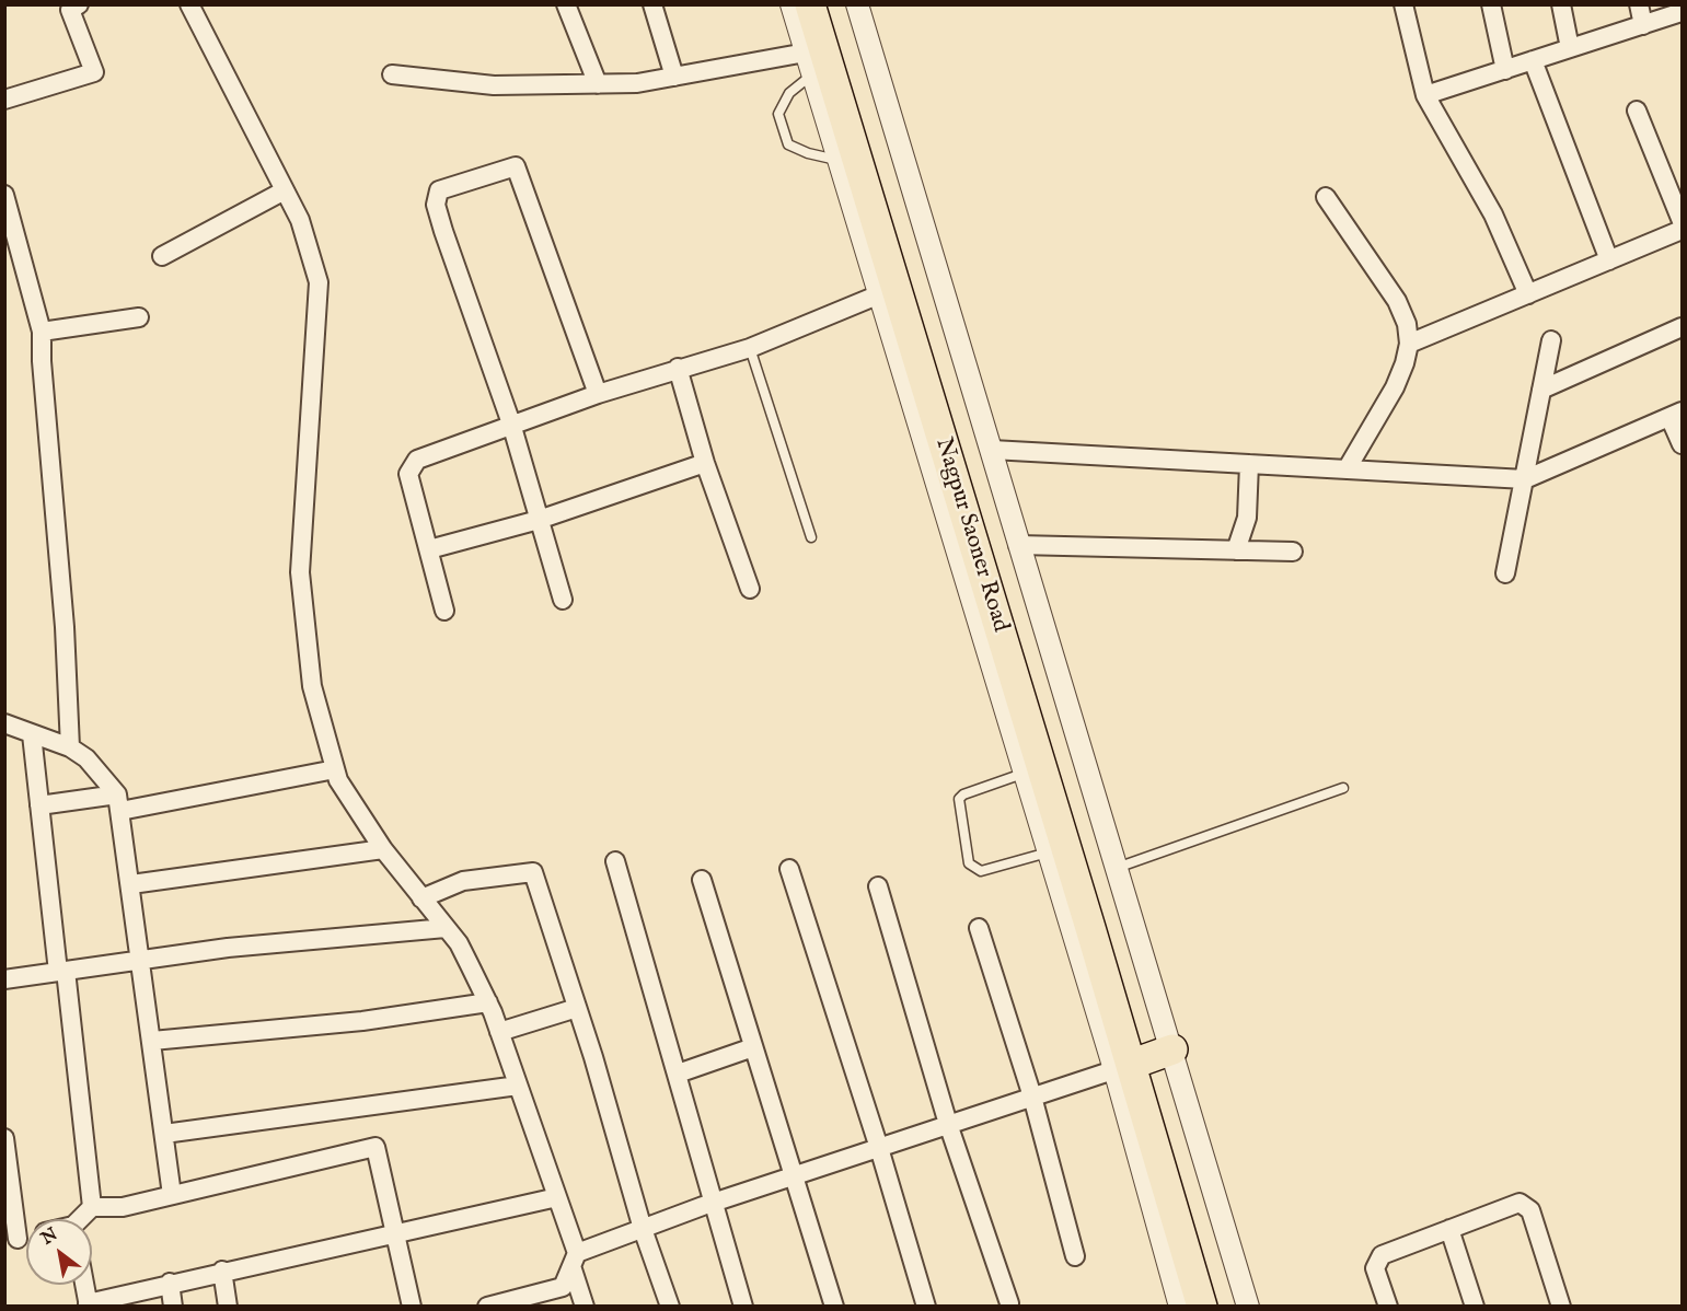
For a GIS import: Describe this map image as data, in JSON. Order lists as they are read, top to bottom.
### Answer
{
  "streets": {
    "highway": ["Nagpur Saoner Road"]
  },
  "north": "top left"
}
